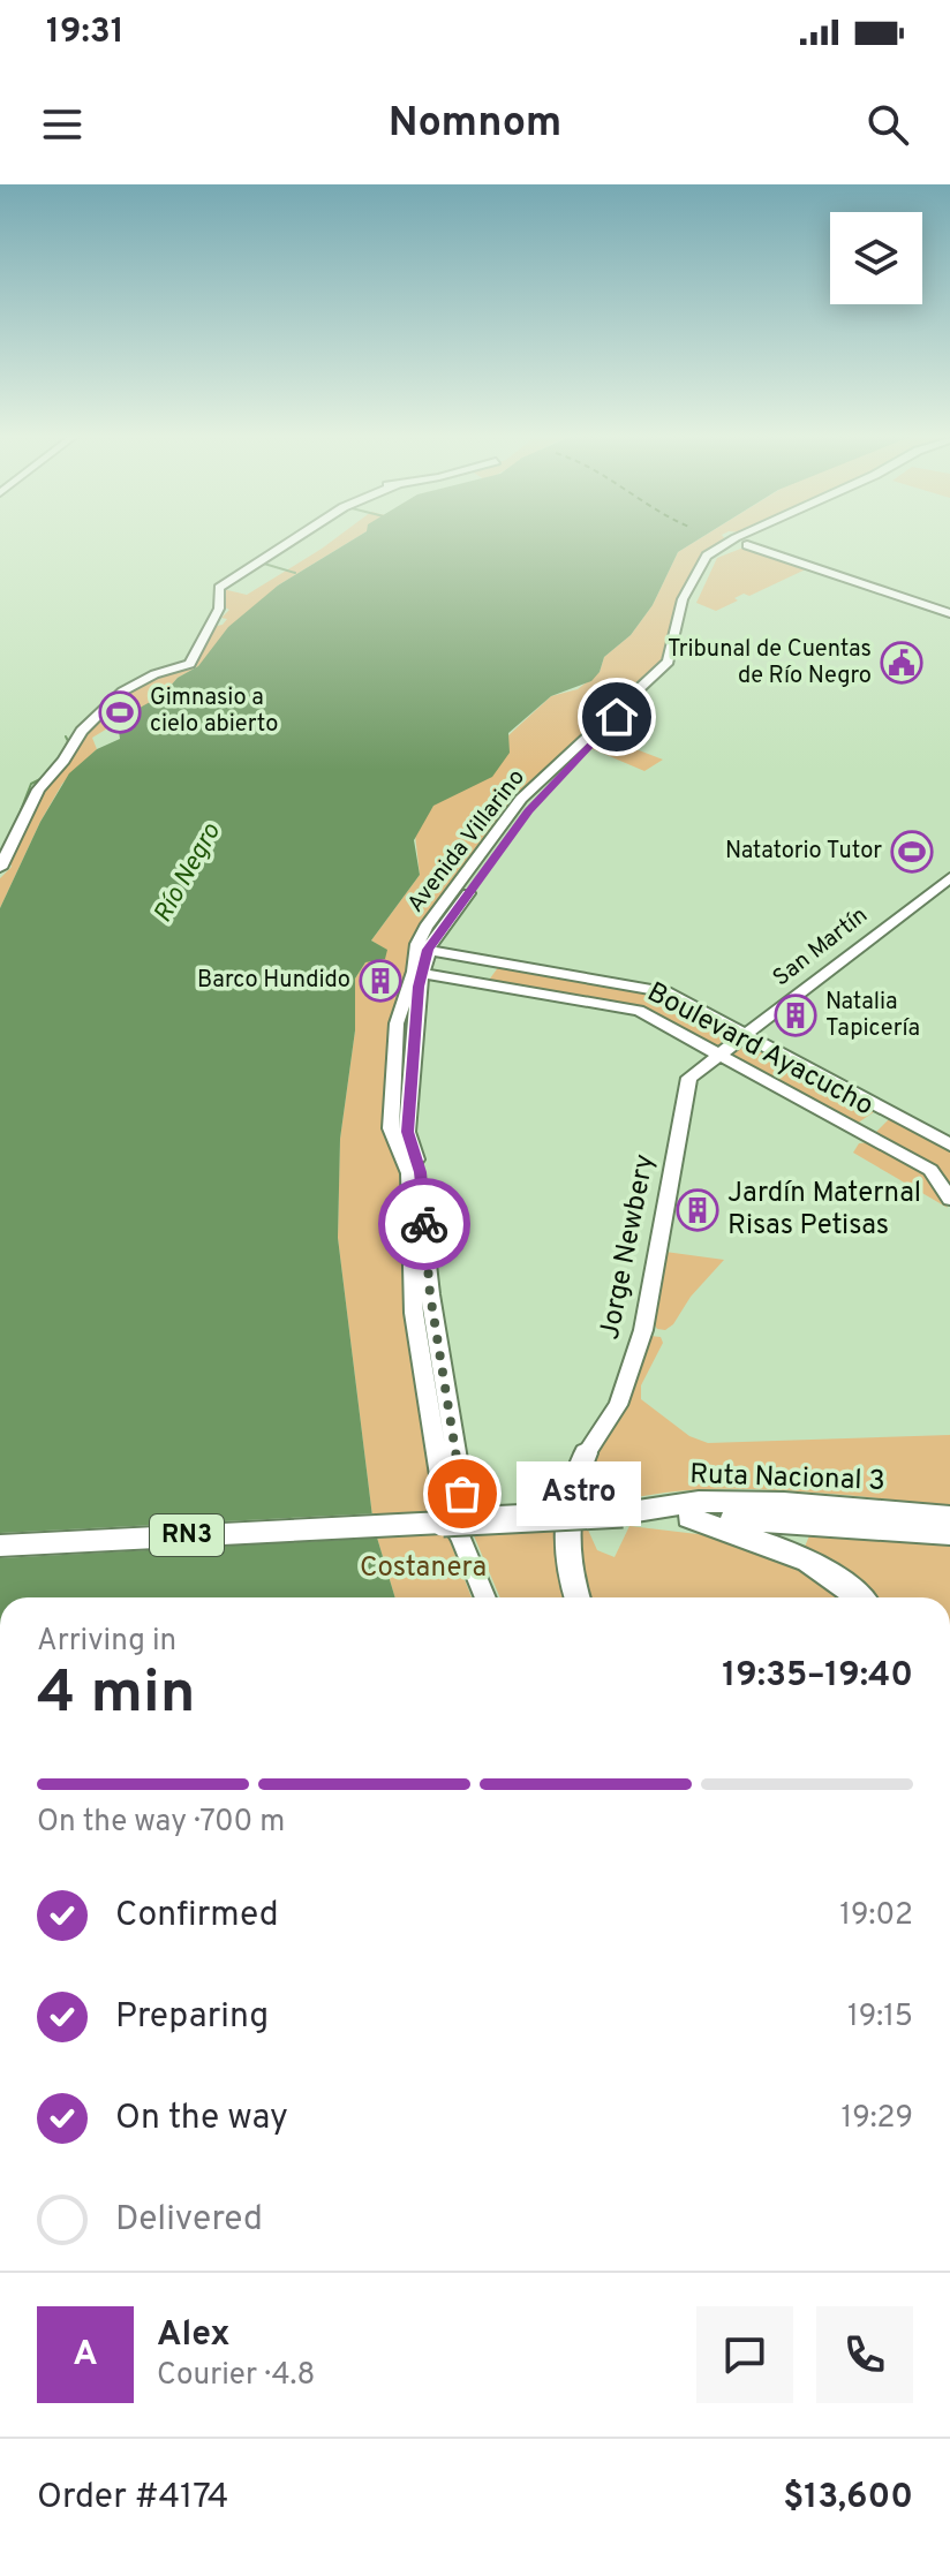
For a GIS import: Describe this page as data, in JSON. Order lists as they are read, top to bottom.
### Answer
{
  "streets": {
    "highway": ["Ruta Nacional 3", "RN3"],
    "main road": [
      "Avenida Villarino",
      "San Martín",
      "Boulevard Ayacucho",
      "Jorge Newbery"
    ]
  },
  "crossings": [
    ["Avenida Villarino", "Boulevard Ayacucho"],
    ["San Martín", "Boulevard Ayacucho"],
    ["San Martín", "Jorge Newbery"],
    ["Boulevard Ayacucho", "Jorge Newbery"]
  ],
  "water": ["Río Negro"],
  "parks": ["Costanera"],
  "places": {
    "public building": ["Tribunal de Cuentas de Río Negro"],
    "sports": ["Gimnasio a cielo abierto", "Natatorio Tutor"],
    "building": ["Barco Hundido", "Natalia Tapicería", "Jardín Maternal Risas Petisas"],
    "other": ["Astro"]
  },
  "page": {
    "status": "19:31",
    "header": "Nomnom",
    "bubble": "Astro",
    "heading": ["4 min", "Arriving in", "19:35–19:40"],
    "panel": [
      "Alex",
      "Courier · 4.8",
      "Order #4174",
      "$13,600"
    ],
    "bar": "On the way · 700 m",
    "list": [
      ["Confirmed", "19:02"],
      ["Preparing", "19:15"],
      ["On the way", "19:29"],
      "Delivered"
    ],
    "round": "A"
  }
}
